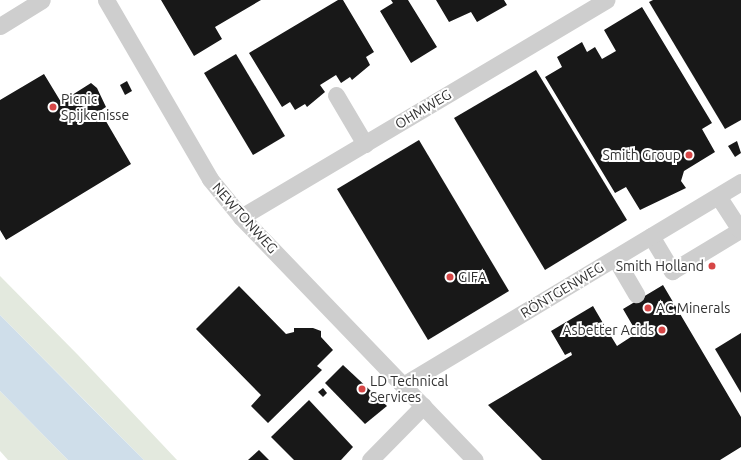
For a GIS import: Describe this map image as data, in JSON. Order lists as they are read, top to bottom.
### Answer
{
  "streets": {
    "street": ["OHMWEG", "NEWTONWEG", "RÖNTGENWEG"]
  },
  "crossings": [
    ["OHMWEG", "NEWTONWEG"],
    ["NEWTONWEG", "RÖNTGENWEG"]
  ],
  "places": [
    "Picnic Spijkenisse",
    "Smith Group",
    "Smith Holland",
    "GIFA",
    "AC Minerals",
    "Asbetter Acids",
    "LD Technical Services"
  ]
}
